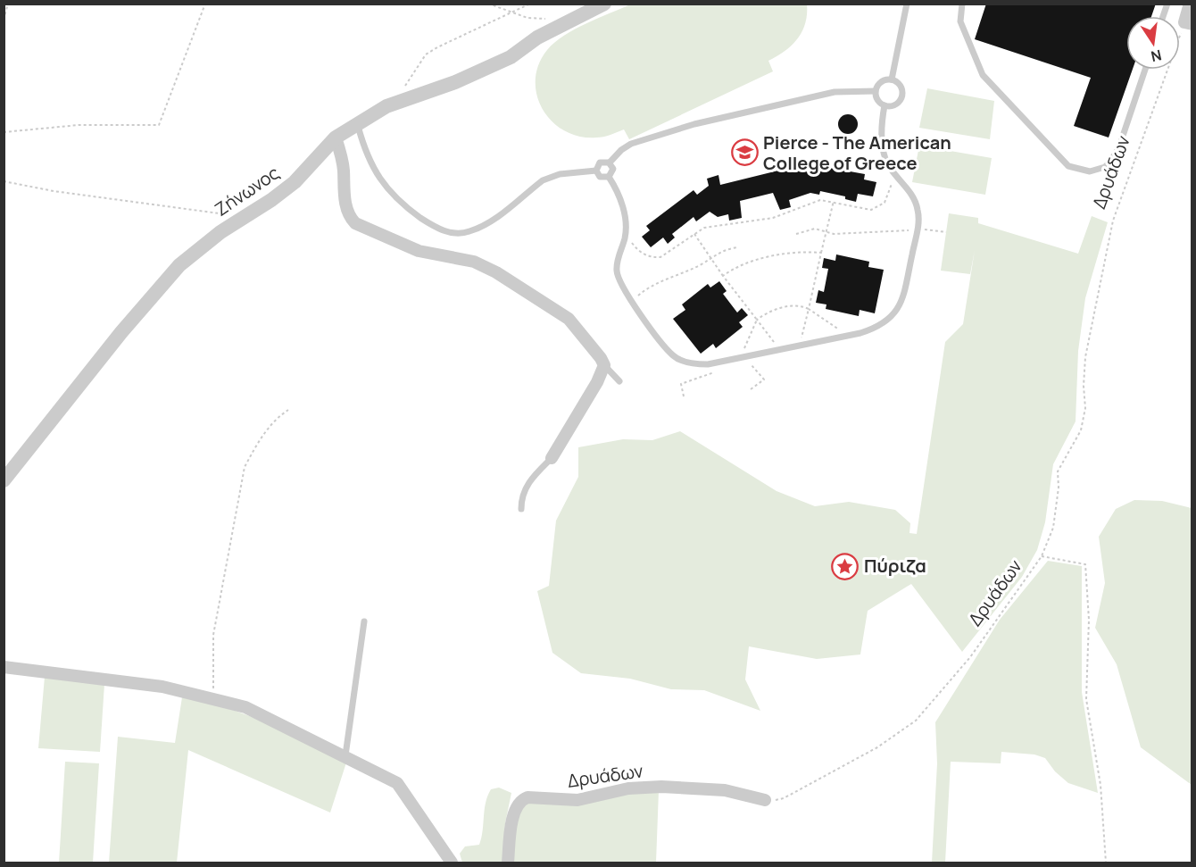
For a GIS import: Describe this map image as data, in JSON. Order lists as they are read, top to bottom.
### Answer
{
  "streets": {
    "street": ["Δρυάδων", "Ζήνωνος"]
  },
  "places": {
    "school or university": ["Pierce - The American College of Greece"],
    "place": ["Πύριζα"]
  },
  "north": "bottom"
}
